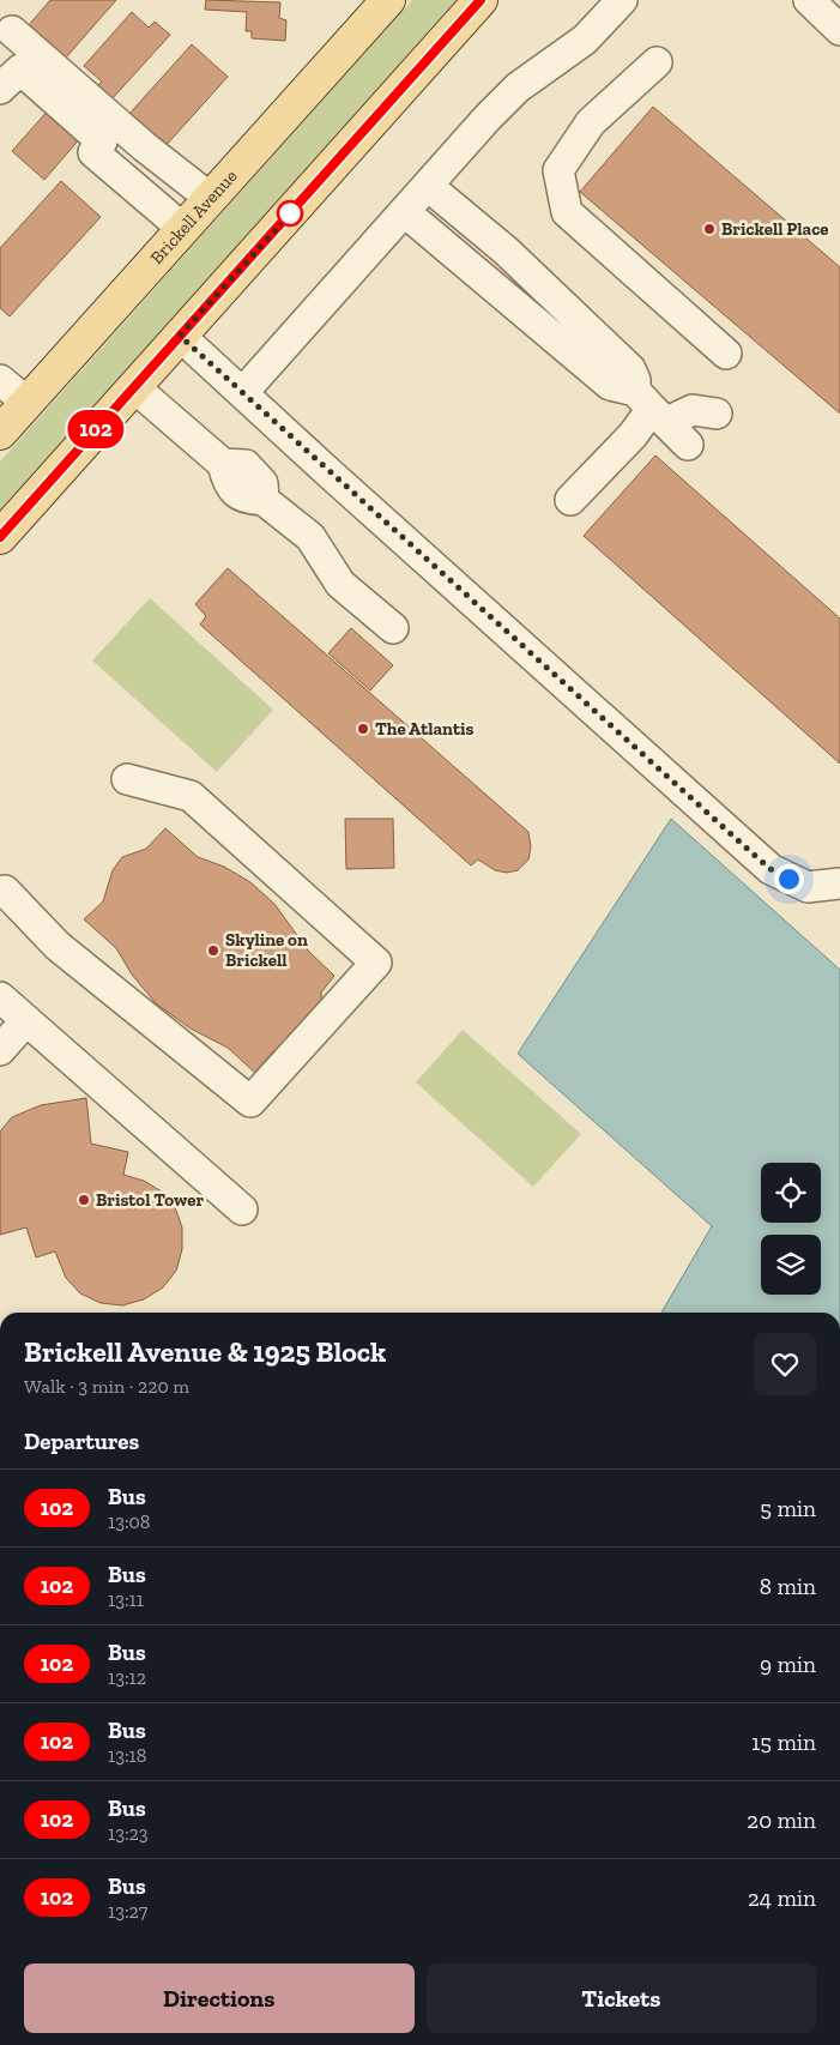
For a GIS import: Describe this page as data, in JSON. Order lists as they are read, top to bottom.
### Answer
{
  "streets": {
    "main road": ["Brickell Avenue"]
  },
  "places": [
    "Brickell Place",
    "The Atlantis",
    "Skyline on Brickell",
    "Bristol Tower"
  ],
  "lines": ["bus line 102"],
  "page": {
    "on_map": "102",
    "heading": [
      ["Brickell Avenue & 1925 Block", "Walk · 3 min · 220 m"],
      "Departures"
    ],
    "list": [
      {
        "mark": "102",
        "name": "Bus",
        "note": "13:08",
        "value": "5 min"
      },
      {
        "mark": "102",
        "name": "Bus",
        "note": "13:11",
        "value": "8 min"
      },
      {
        "mark": "102",
        "name": "Bus",
        "note": "13:12",
        "value": "9 min"
      },
      {
        "mark": "102",
        "name": "Bus",
        "note": "13:18",
        "value": "15 min"
      },
      {
        "mark": "102",
        "name": "Bus",
        "note": "13:23",
        "value": "20 min"
      },
      {
        "mark": "102",
        "name": "Bus",
        "note": "13:27",
        "value": "24 min"
      }
    ],
    "buttons": ["Directions", "Tickets"]
  }
}
